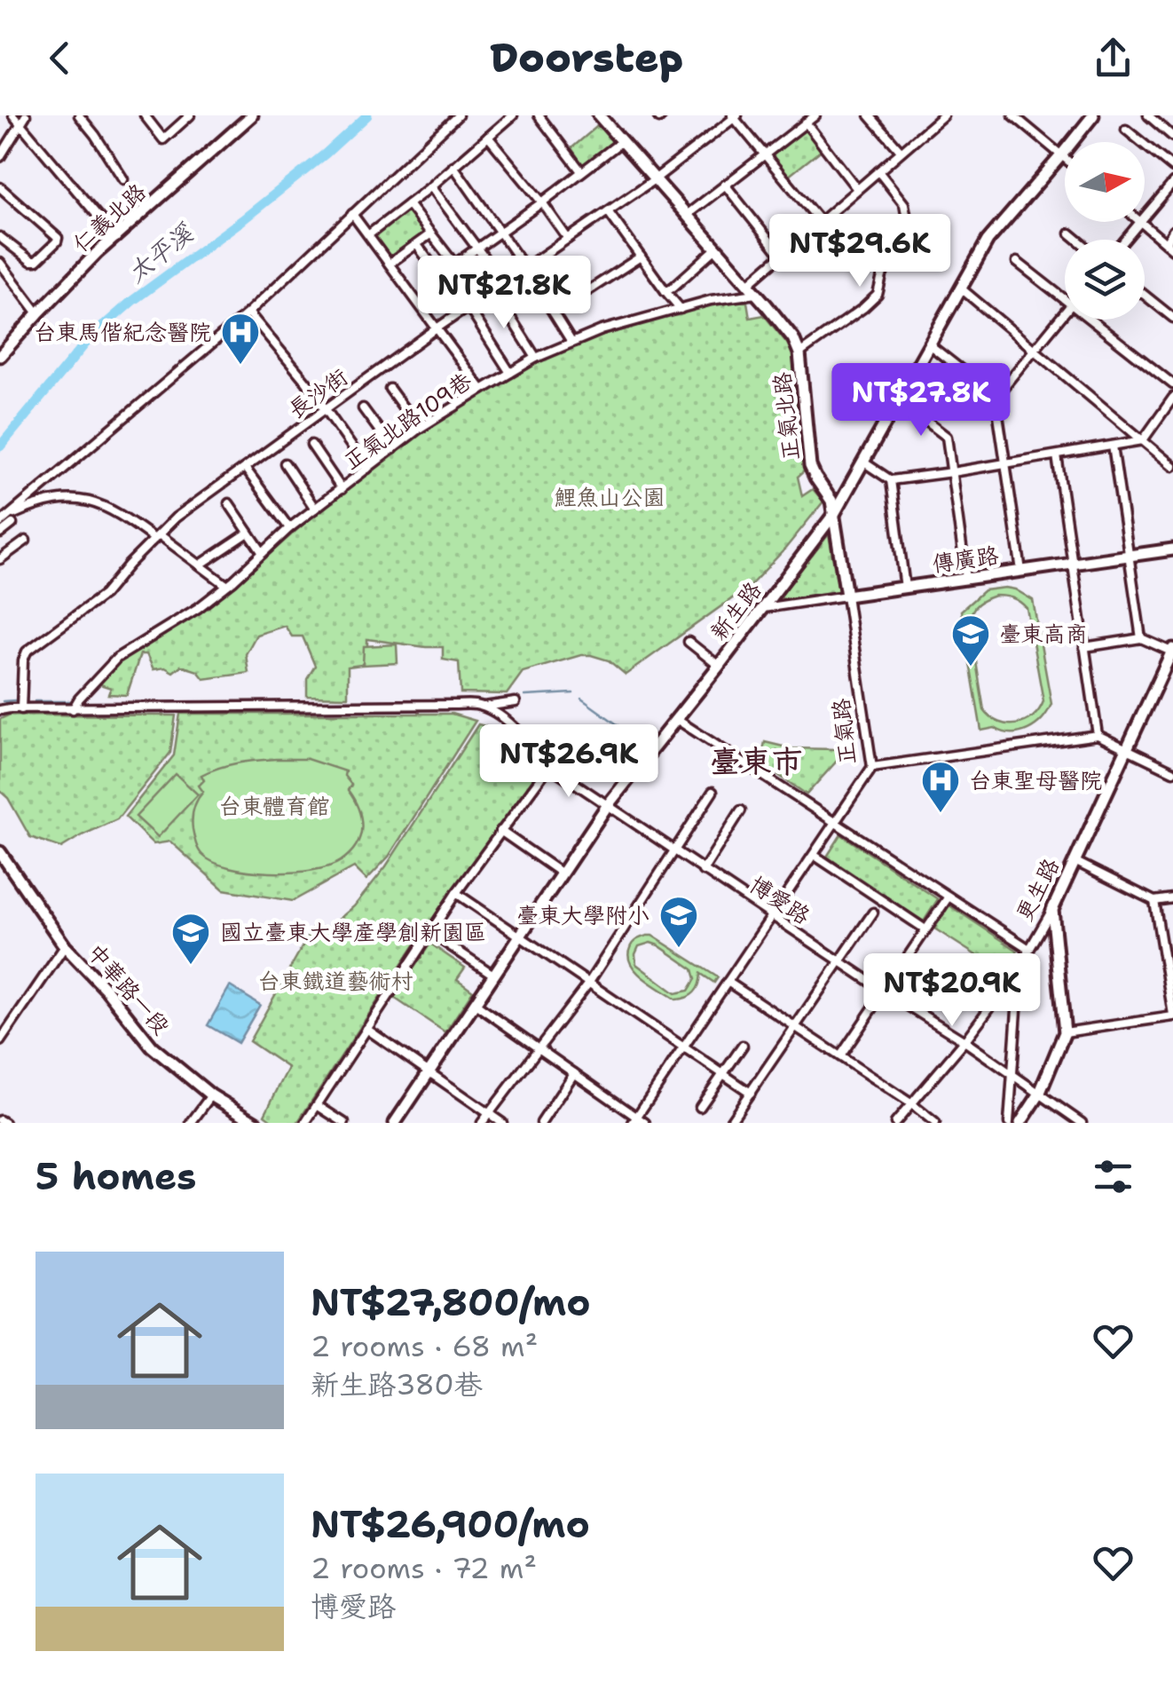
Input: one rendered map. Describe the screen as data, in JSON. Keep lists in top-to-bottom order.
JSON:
{
  "streets": {
    "street": [
      "仁義北路",
      "長沙街",
      "正氣北路",
      "正氣北路109巷",
      "傳廣路",
      "新生路",
      "正氣路",
      "更生路",
      "博愛路",
      "中華路一段"
    ]
  },
  "crossings": [
    ["長沙街", "正氣北路"],
    ["正氣北路", "正氣北路109巷"],
    ["正氣北路", "新生路"],
    ["正氣北路", "正氣路"],
    ["傳廣路", "新生路"],
    ["傳廣路", "正氣路"],
    ["新生路", "正氣路"],
    ["新生路", "博愛路"],
    ["正氣路", "博愛路"],
    ["更生路", "博愛路"]
  ],
  "districts": ["臺東市"],
  "water": ["太平溪"],
  "parks": ["鯉魚山公園", "台東體育館", "台東鐵道藝術村"],
  "places": {
    "hospital": ["台東馬偕紀念醫院", "台東聖母醫院"],
    "school or university": ["臺東高商", "臺東大學附小", "國立臺東大學產學創新園區"]
  },
  "north": "right",
  "page": {
    "header": "Doorstep",
    "price": [
      "NT$29.6K",
      "NT$21.8K",
      "NT$27.8K",
      "NT$26.9K",
      "NT$20.9K"
    ],
    "heading": "5 homes",
    "list": [
      {
        "name": "NT$27,800/mo",
        "note": "2 rooms · 68 m² · 新生路380巷"
      },
      {
        "name": "NT$26,900/mo",
        "note": "2 rooms · 72 m² · 博愛路"
      }
    ]
  }
}
